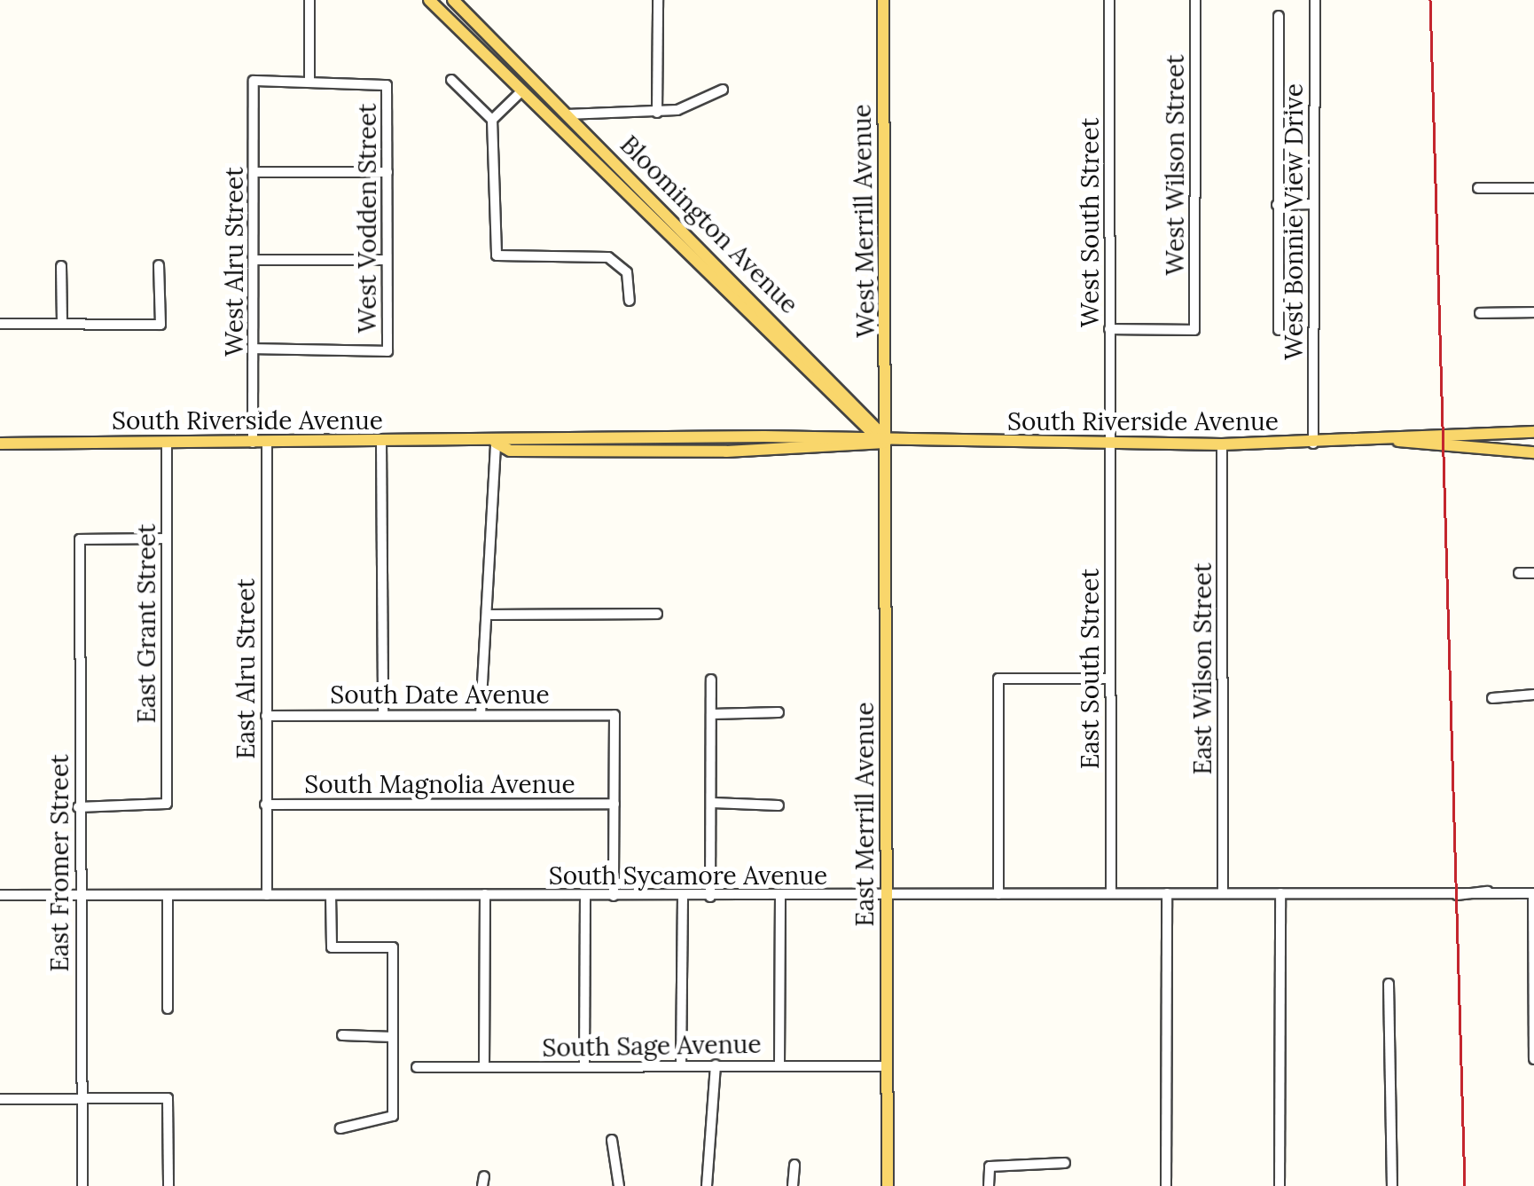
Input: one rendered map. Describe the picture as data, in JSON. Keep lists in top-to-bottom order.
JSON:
{
  "streets": {
    "main road": [
      "West Merrill Avenue",
      "Bloomington Avenue",
      "South Riverside Avenue",
      "East Merrill Avenue"
    ],
    "street": [
      "West Wilson Street",
      "West Vodden Street",
      "West Bonnie View Drive",
      "West South Street",
      "West Alru Street",
      "East Grant Street",
      "East Alru Street",
      "East South Street",
      "East Wilson Street",
      "South Date Avenue",
      "South Magnolia Avenue",
      "East Fromer Street",
      "South Sycamore Avenue",
      "South Sage Avenue"
    ]
  },
  "crossings": [
    ["West Wilson Street", "West South Street"],
    ["West Vodden Street", "West Alru Street"],
    ["West Merrill Avenue", "Bloomington Avenue"],
    ["West Merrill Avenue", "South Riverside Avenue"],
    ["West Merrill Avenue", "East Merrill Avenue"],
    ["West Bonnie View Drive", "South Riverside Avenue"],
    ["West South Street", "South Riverside Avenue"],
    ["West South Street", "East South Street"],
    ["Bloomington Avenue", "South Riverside Avenue"],
    ["Bloomington Avenue", "East Merrill Avenue"],
    ["West Alru Street", "South Riverside Avenue"],
    ["South Riverside Avenue", "East Grant Street"],
    ["South Riverside Avenue", "East Alru Street"],
    ["South Riverside Avenue", "East South Street"],
    ["South Riverside Avenue", "East Wilson Street"],
    ["South Riverside Avenue", "East Merrill Avenue"],
    ["East Grant Street", "East Fromer Street"],
    ["East Alru Street", "South Date Avenue"],
    ["East Alru Street", "South Magnolia Avenue"],
    ["East Alru Street", "South Sycamore Avenue"],
    ["East South Street", "South Sycamore Avenue"],
    ["East Wilson Street", "South Sycamore Avenue"],
    ["South Date Avenue", "South Magnolia Avenue"],
    ["East Merrill Avenue", "South Sycamore Avenue"],
    ["East Merrill Avenue", "South Sage Avenue"],
    ["East Fromer Street", "South Sycamore Avenue"]
  ]
}
